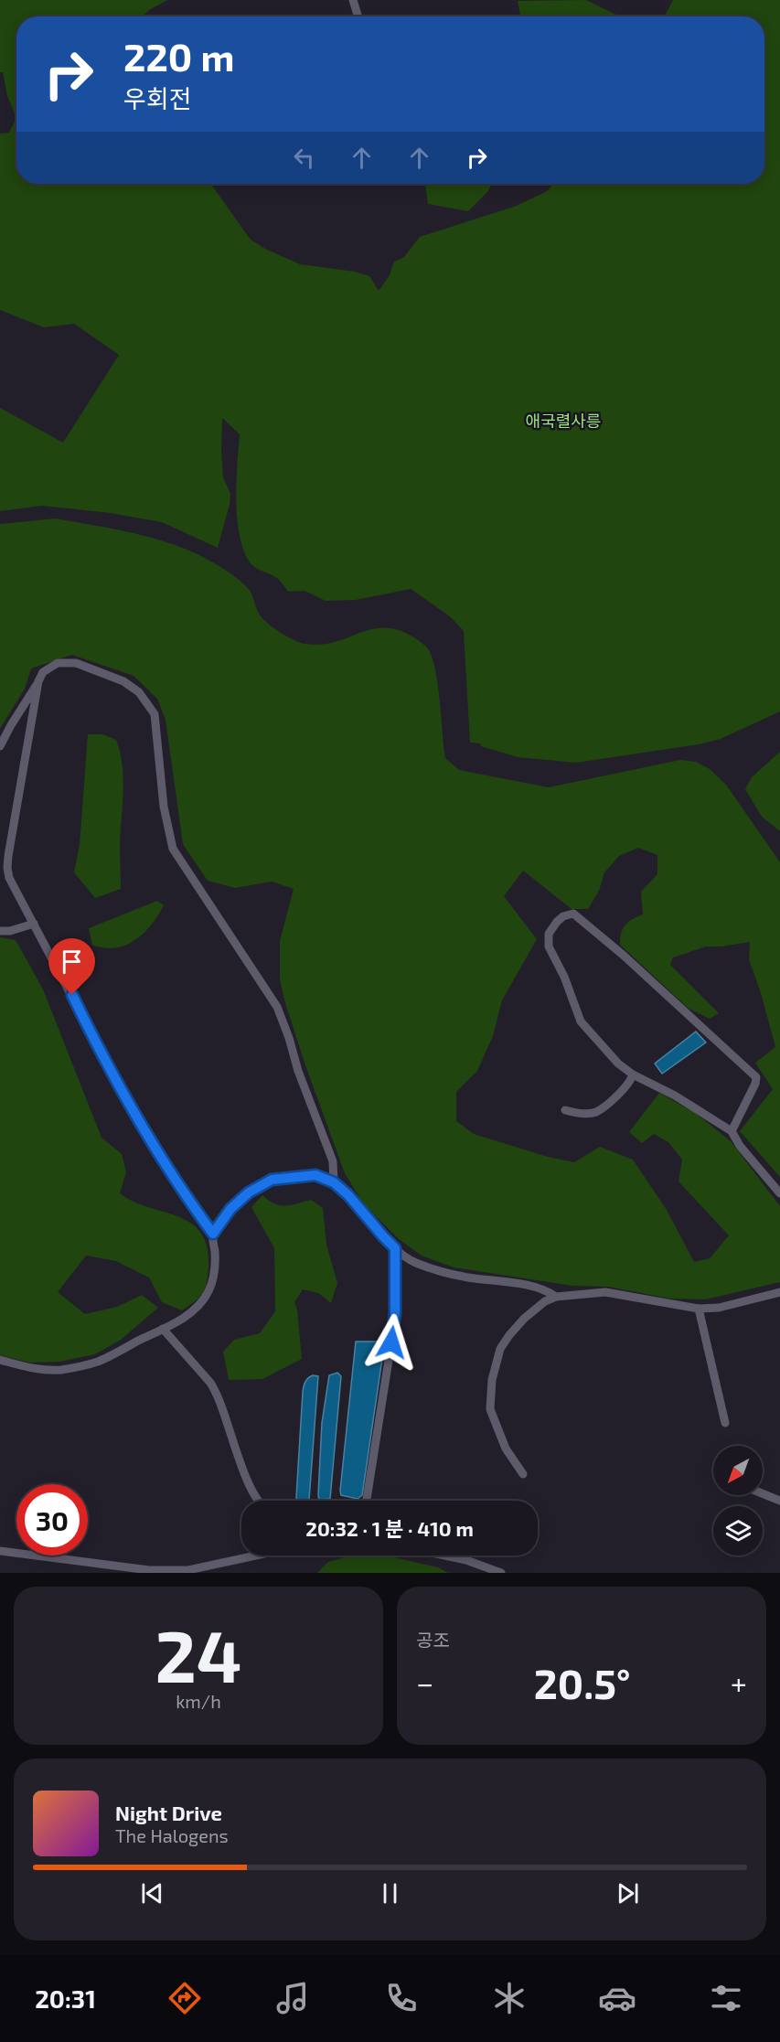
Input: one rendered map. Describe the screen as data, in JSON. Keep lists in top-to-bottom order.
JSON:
{
  "parks": ["애국렬사릉"],
  "north": "bottom left",
  "page": {
    "turn": ["220 m", "우회전"],
    "limit": "30",
    "trip": "20:32 · 1 분 · 410 m",
    "tile": [
      ["24", "km/h"],
      "공조"
    ],
    "heat": ["−", "20.5°", "+"],
    "song": ["Night Drive", "The Halogens"],
    "tabs": "20:31"
  }
}
